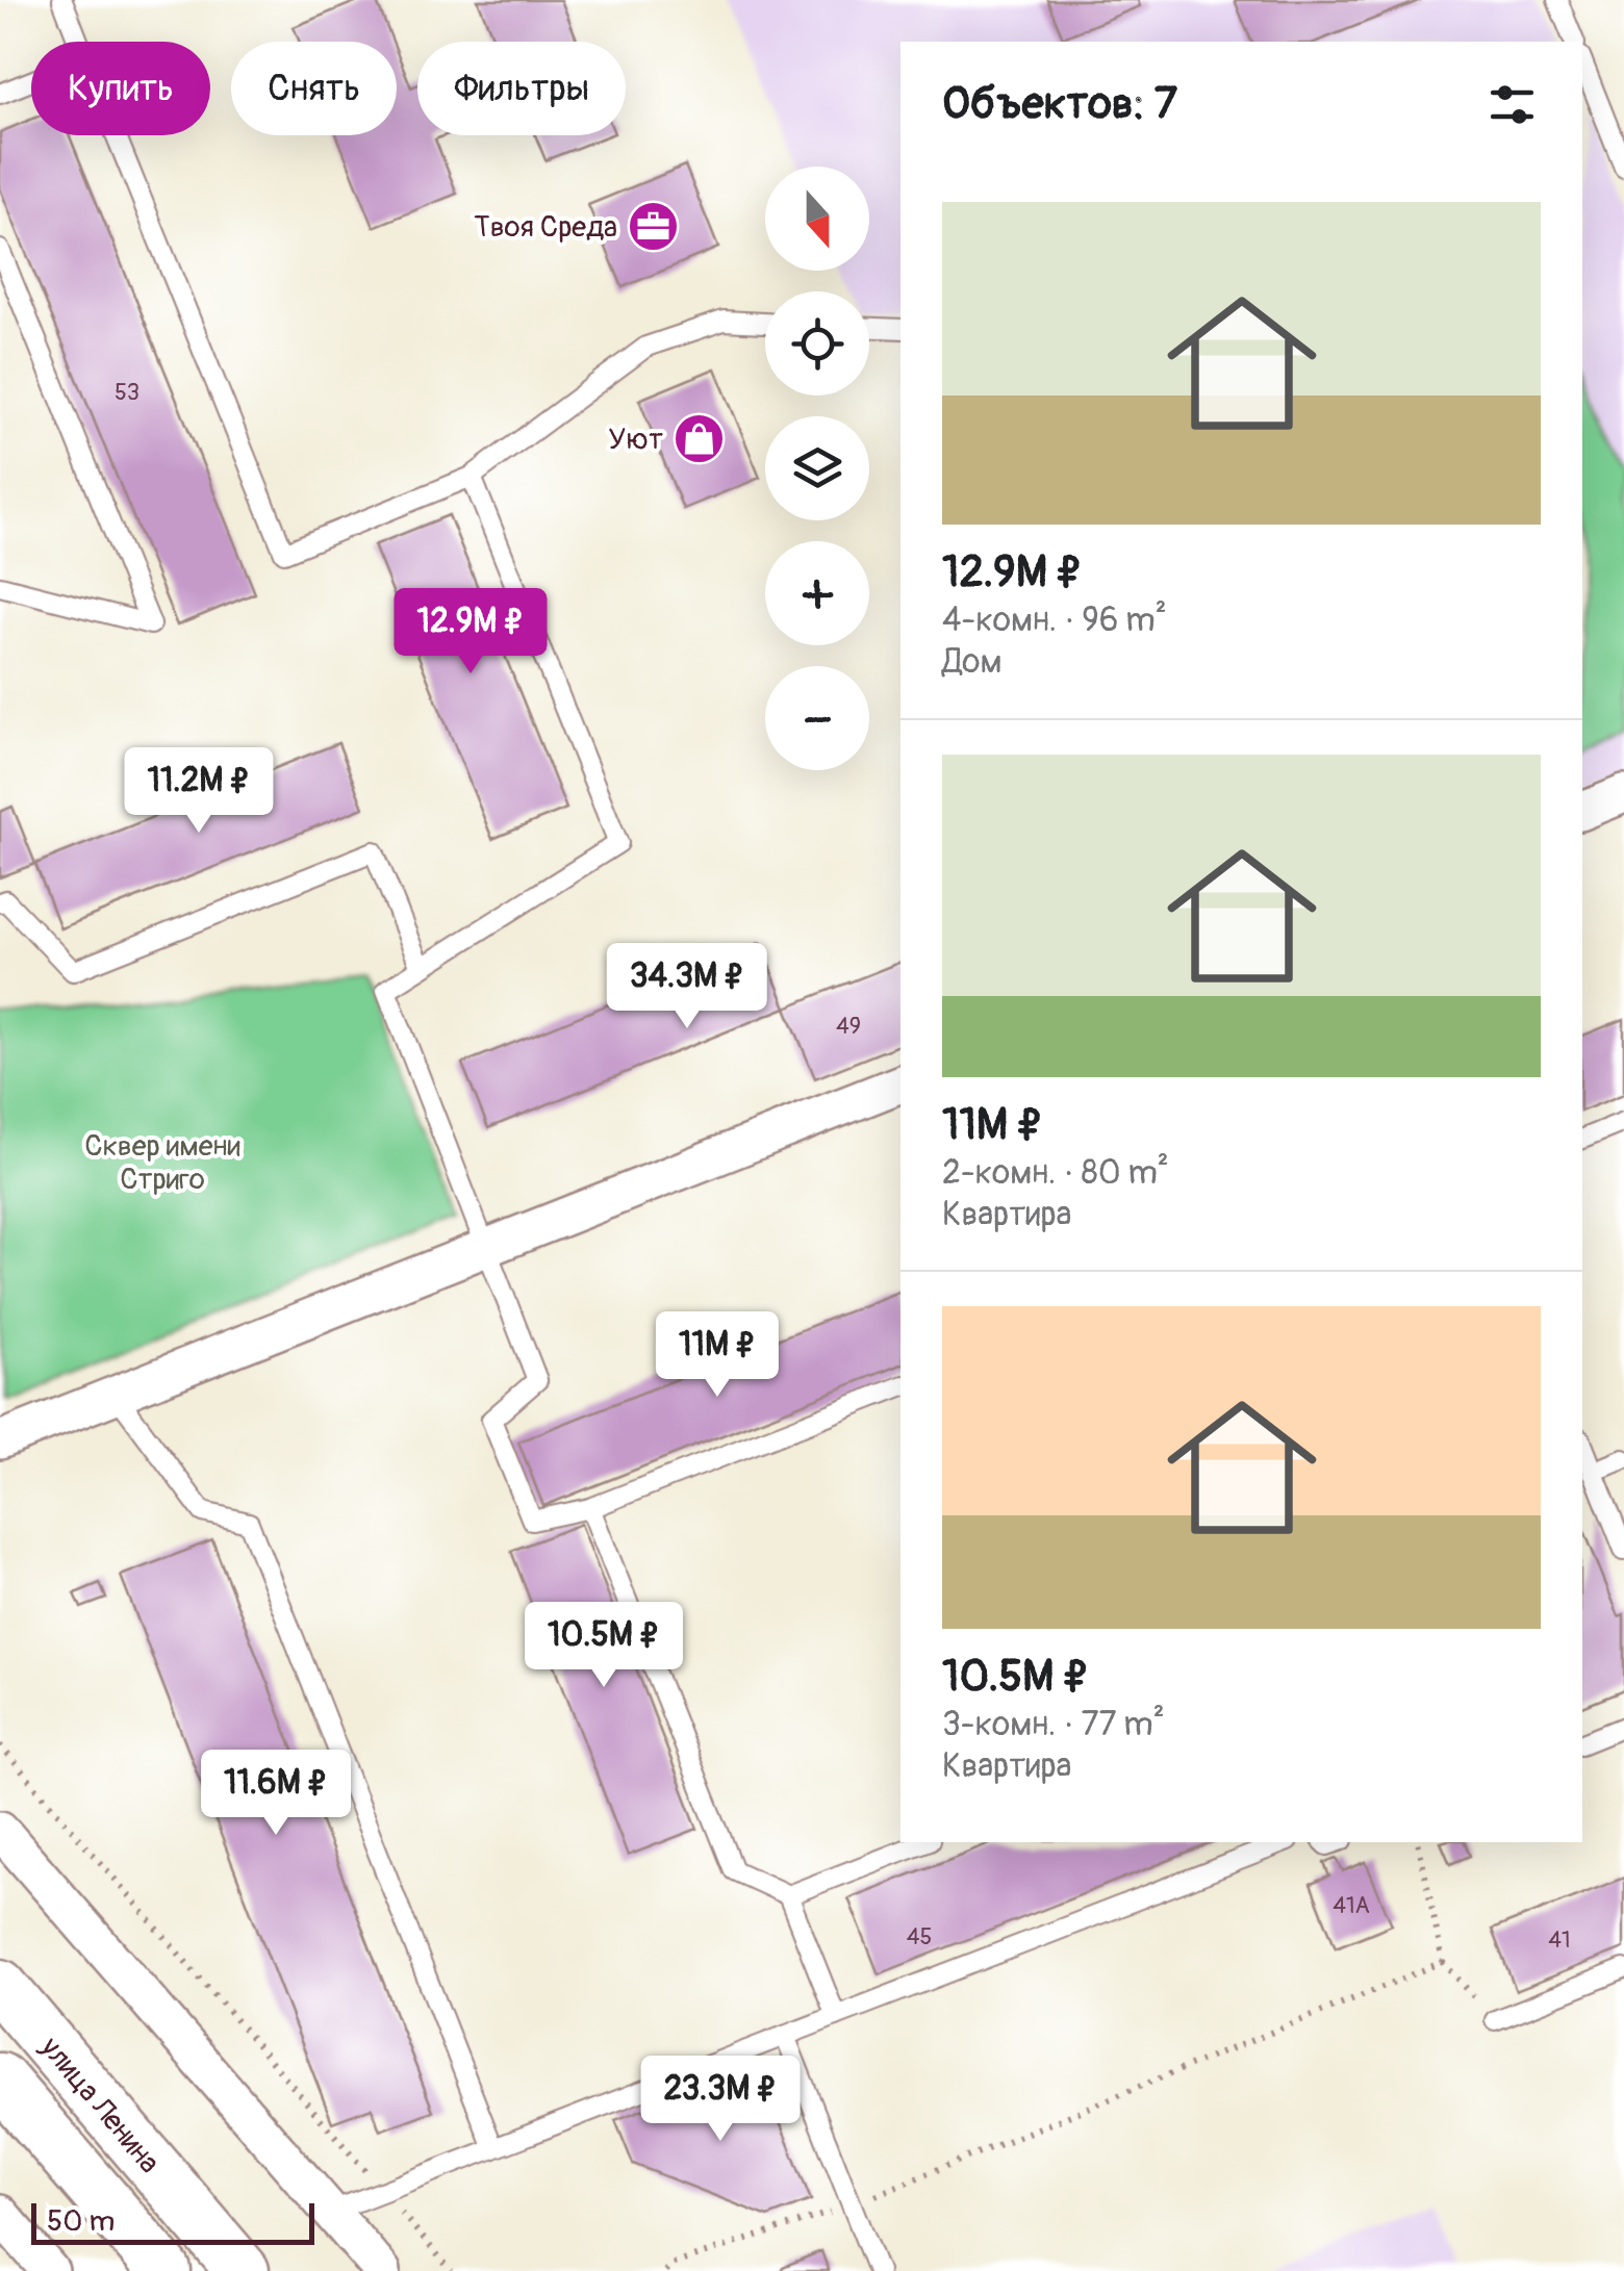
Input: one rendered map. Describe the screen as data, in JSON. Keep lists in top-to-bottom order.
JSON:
{
  "streets": {
    "main road": ["улица Ленина"]
  },
  "parks": ["Сквер имени Стриго"],
  "places": {
    "office": ["Твоя Среда"],
    "shop": ["Уют"]
  },
  "house_numbers": [
    "53",
    "49",
    "41А",
    "45",
    "41"
  ],
  "scale_bar": "50 m",
  "north": "bottom",
  "page": {
    "chip": ["Купить", "Снять", "Фильтры"],
    "heading": "Объектов: 7",
    "map_buttons": ["+", "−"],
    "list": [
      {
        "name": "12.9M ₽",
        "note": "4-комн. · 96 m² · Дом"
      },
      {
        "name": "11M ₽",
        "note": "2-комн. · 80 m² · Квартира"
      },
      {
        "name": "10.5M ₽",
        "note": "3-комн. · 77 m² · Квартира"
      }
    ],
    "price": [
      "12.9M ₽",
      "11.2M ₽",
      "34.3M ₽",
      "11M ₽",
      "10.5M ₽",
      "11.6M ₽",
      "23.3M ₽"
    ],
    "scale": "50 m"
  }
}
